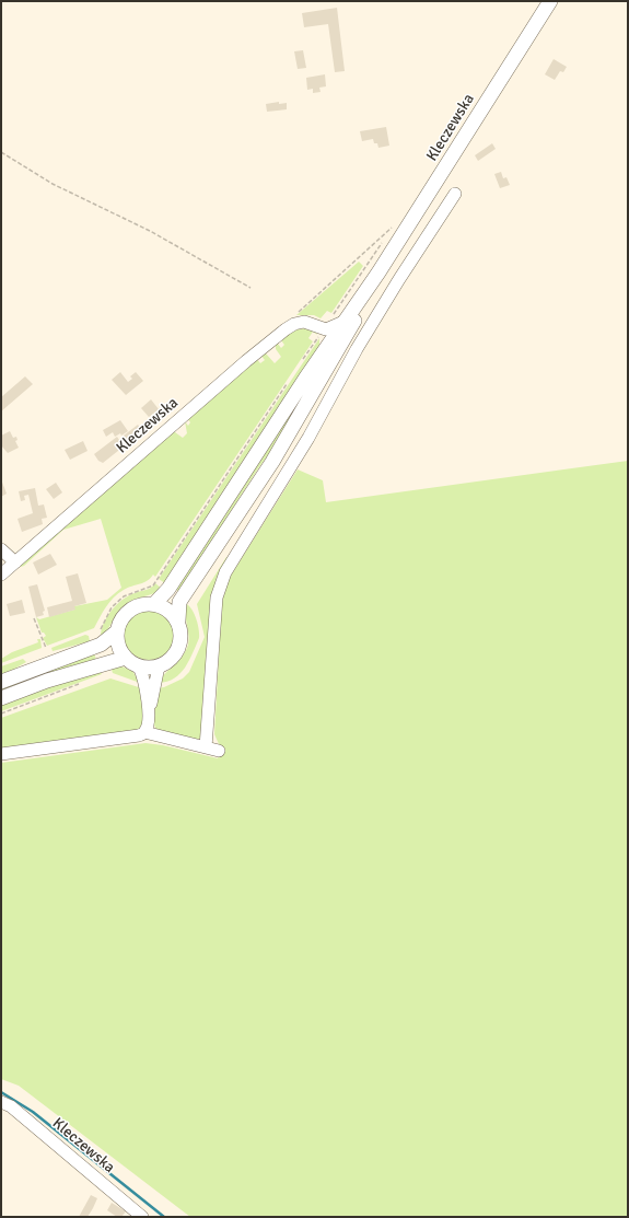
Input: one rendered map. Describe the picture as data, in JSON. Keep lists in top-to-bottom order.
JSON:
{
  "streets": {
    "main road": ["Kleczewska"]
  }
}
